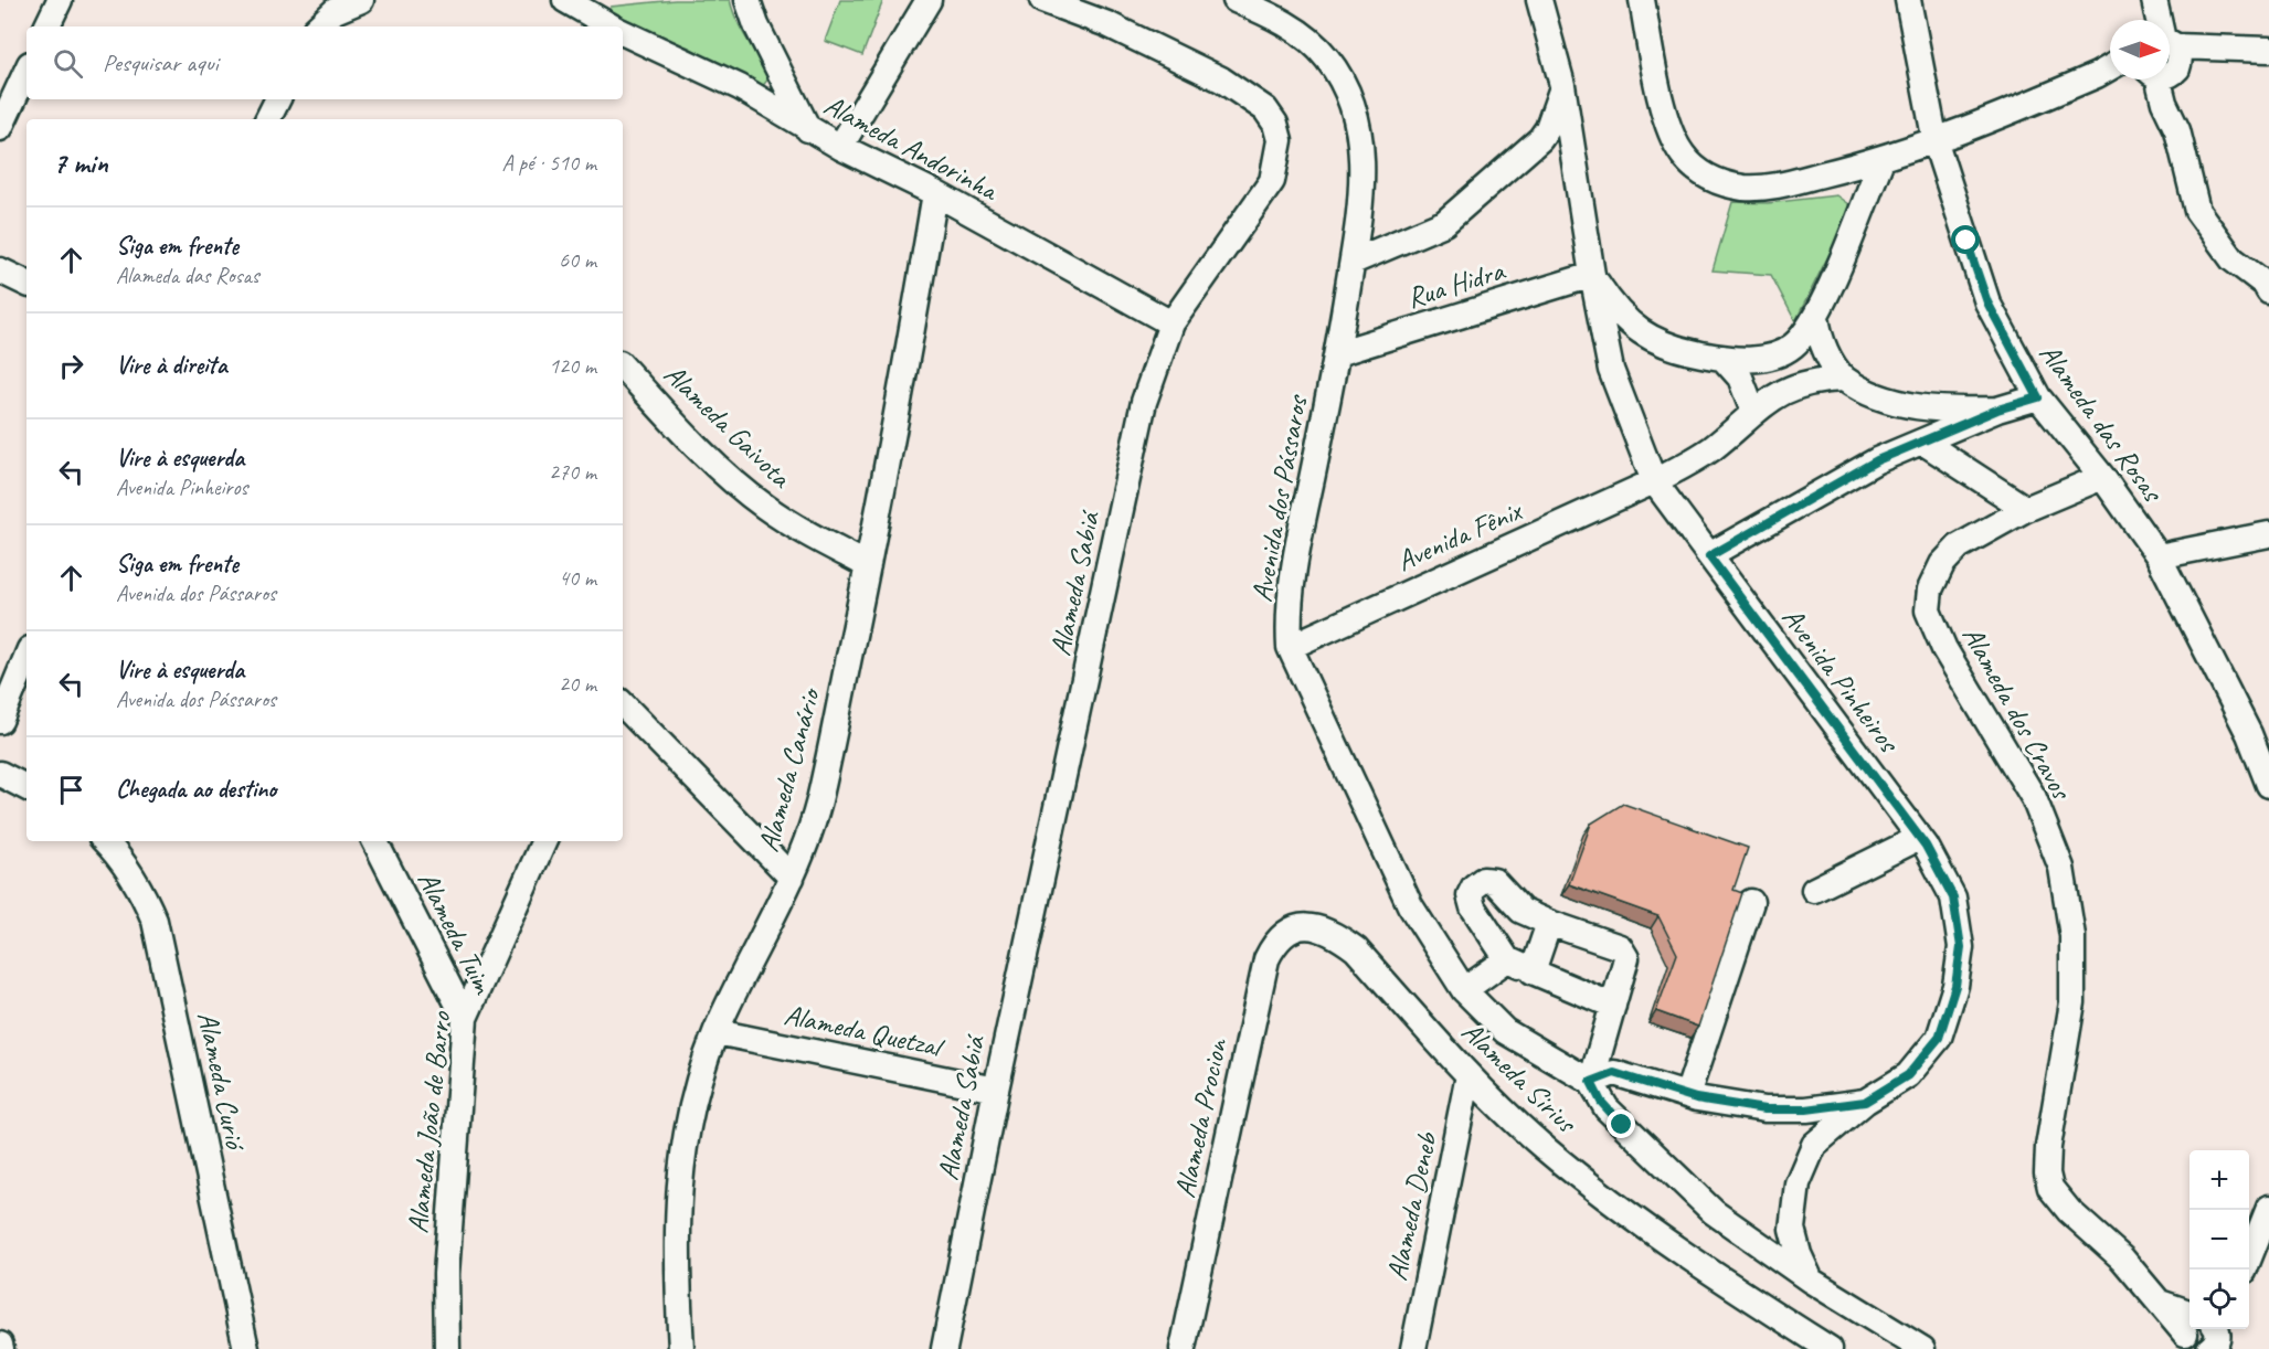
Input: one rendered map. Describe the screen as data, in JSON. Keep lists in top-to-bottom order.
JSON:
{
  "streets": {
    "street": [
      "Alameda Andorinha",
      "Rua Hidra",
      "Alameda das Rosas",
      "Alameda Gaivota",
      "Avenida dos Pássaros",
      "Avenida Fênix",
      "Alameda Sabiá",
      "Avenida Pinheiros",
      "Alameda dos Cravos",
      "Alameda Canário",
      "Alameda Tuim",
      "Alameda Quetzal",
      "Alameda Sirius",
      "Alameda Curió",
      "Alameda Procion",
      "Alameda João de Barro",
      "Alameda Deneb"
    ]
  },
  "crossings": [
    ["Alameda Andorinha", "Alameda Sabiá"],
    ["Alameda Andorinha", "Alameda Canário"],
    ["Rua Hidra", "Avenida dos Pássaros"],
    ["Rua Hidra", "Avenida Pinheiros"],
    ["Alameda das Rosas", "Alameda dos Cravos"],
    ["Alameda Gaivota", "Alameda Canário"],
    ["Avenida dos Pássaros", "Avenida Fênix"],
    ["Avenida dos Pássaros", "Avenida Pinheiros"],
    ["Avenida Fênix", "Avenida Pinheiros"],
    ["Alameda Sabiá", "Alameda Quetzal"],
    ["Alameda Canário", "Alameda Quetzal"],
    ["Alameda Tuim", "Alameda João de Barro"],
    ["Alameda Sirius", "Alameda Procion"],
    ["Alameda Sirius", "Alameda Deneb"]
  ],
  "north": "right",
  "page": {
    "search": "Pesquisar aqui",
    "heading": ["7 min", "A pé · 510 m"],
    "list": [
      ["Siga em frente", "Alameda das Rosas", "60 m"],
      ["Vire à direita", "120 m"],
      ["Vire à esquerda", "Avenida Pinheiros", "270 m"],
      ["Siga em frente", "Avenida dos Pássaros", "40 m"],
      ["Vire à esquerda", "Avenida dos Pássaros", "20 m"],
      "Chegada ao destino"
    ],
    "map_buttons": ["+", "−"]
  }
}
